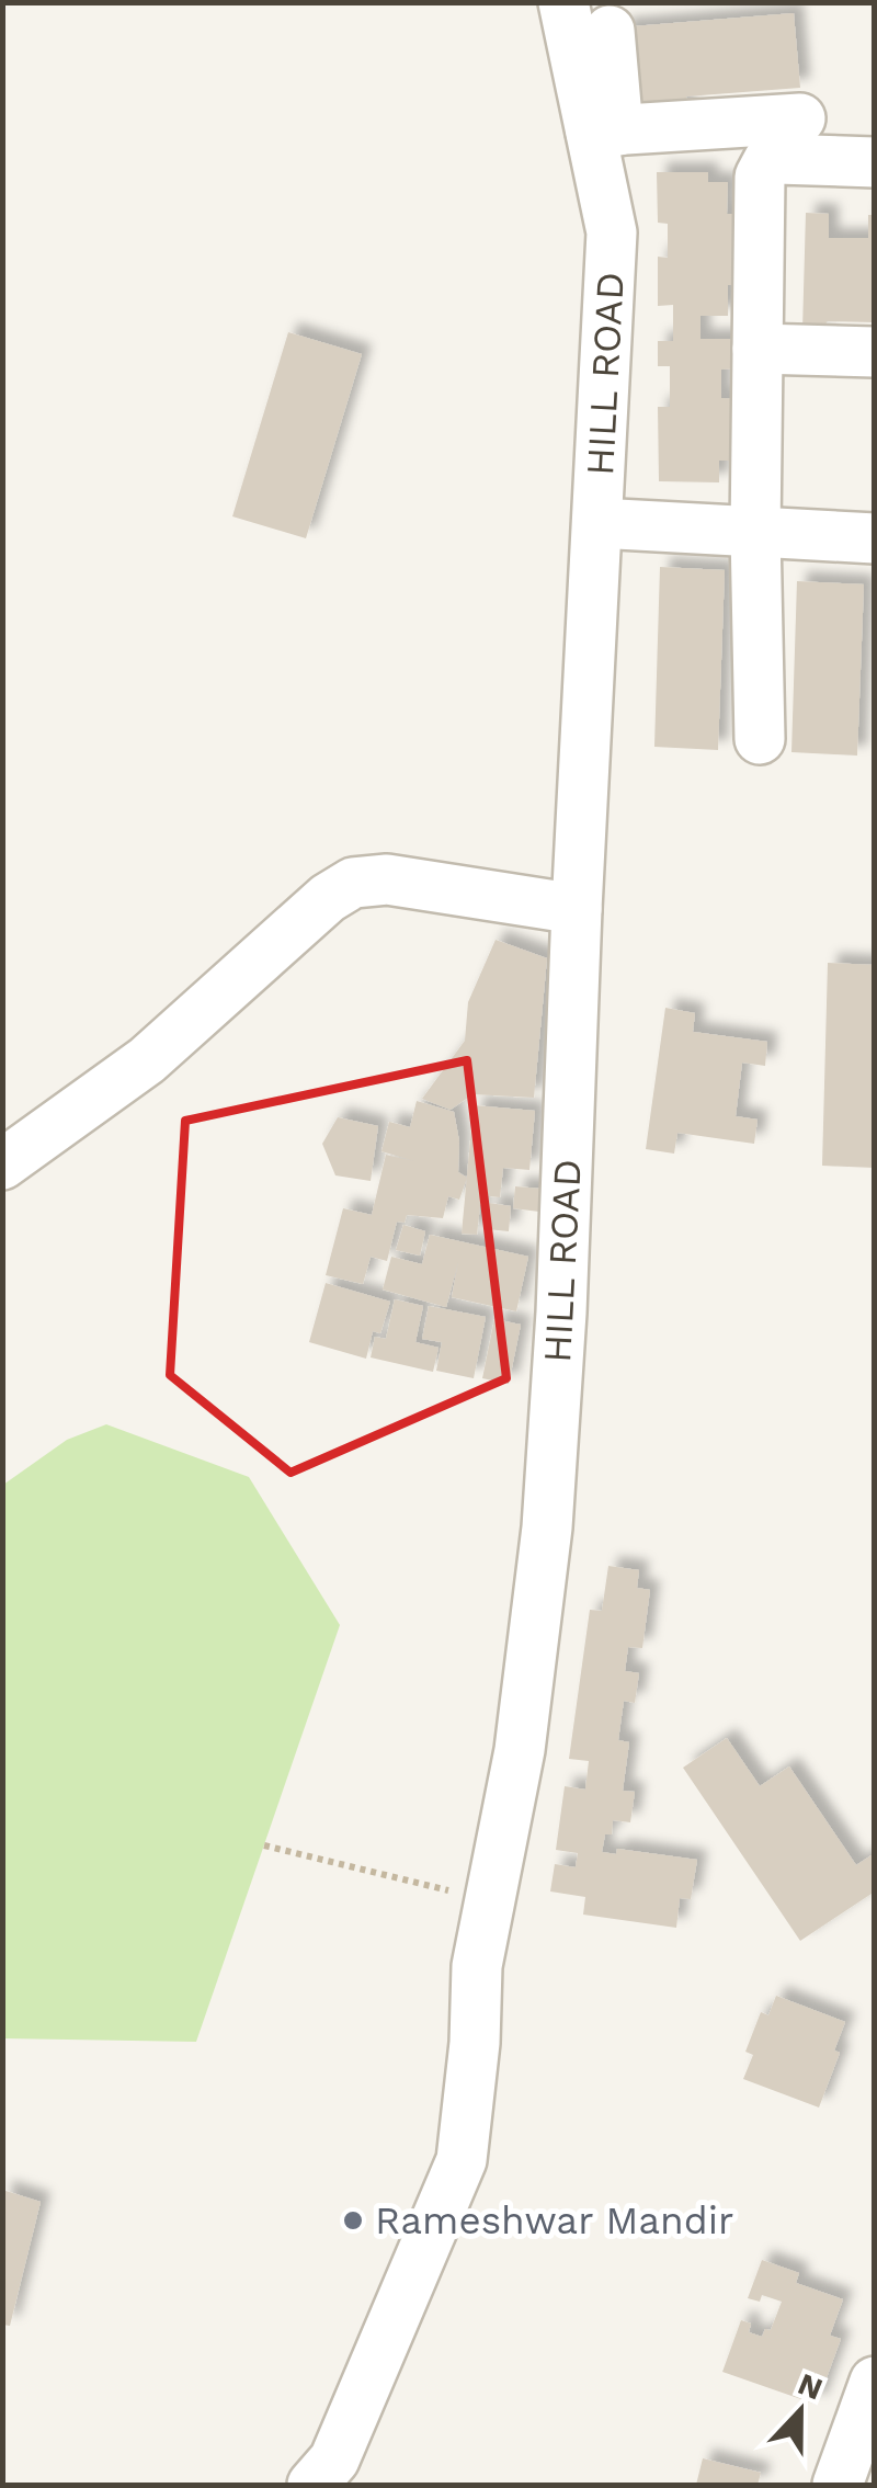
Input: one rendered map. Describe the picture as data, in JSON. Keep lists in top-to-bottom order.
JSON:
{
  "streets": {
    "street": ["HILL ROAD"]
  },
  "places": ["Rameshwar Mandir"],
  "north": "top"
}
